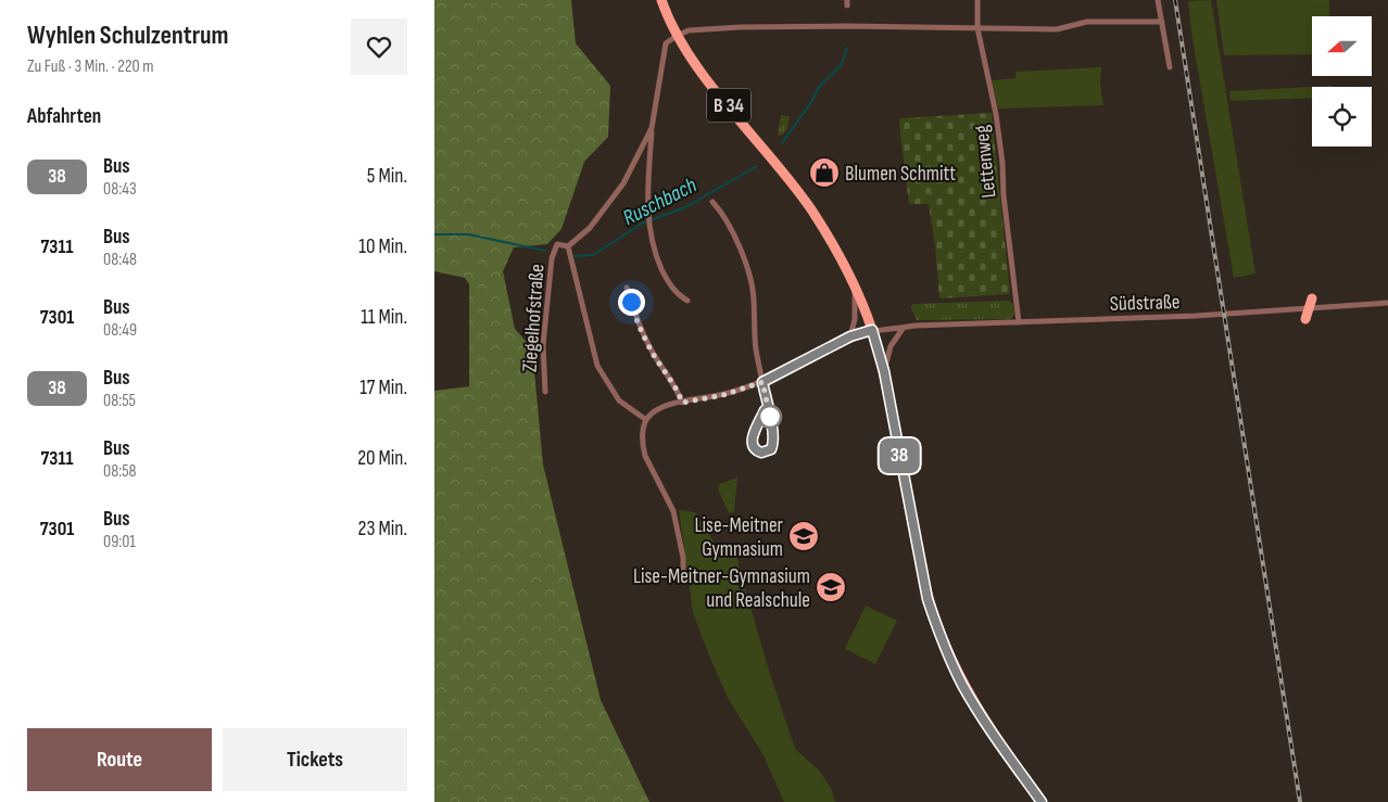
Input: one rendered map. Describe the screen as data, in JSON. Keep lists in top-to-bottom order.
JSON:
{
  "streets": {
    "main road": ["B 34"],
    "street": ["Lettenweg", "Südstraße", "Ziegelhofstraße"]
  },
  "crossings": [
    ["B 34", "Südstraße"],
    ["B 34", "Ziegelhofstraße"],
    ["Lettenweg", "Südstraße"]
  ],
  "water": ["Ruschbach"],
  "places": {
    "shop": ["Blumen Schmitt"],
    "school or university": ["Lise-Meitner Gymnasium", "Lise-Meitner-Gymnasium und Realschule"]
  },
  "lines": ["bus line 38"],
  "north": "left",
  "page": {
    "heading": [
      ["Wyhlen Schulzentrum", "Zu Fuß · 3 Min. · 220 m"],
      "Abfahrten"
    ],
    "on_map": "38",
    "list": [
      {
        "mark": "38",
        "name": "Bus",
        "note": "08:43",
        "value": "5 Min."
      },
      {
        "mark": "7311",
        "name": "Bus",
        "note": "08:48",
        "value": "10 Min."
      },
      {
        "mark": "7301",
        "name": "Bus",
        "note": "08:49",
        "value": "11 Min."
      },
      {
        "mark": "38",
        "name": "Bus",
        "note": "08:55",
        "value": "17 Min."
      },
      {
        "mark": "7311",
        "name": "Bus",
        "note": "08:58",
        "value": "20 Min."
      },
      {
        "mark": "7301",
        "name": "Bus",
        "note": "09:01",
        "value": "23 Min."
      }
    ],
    "buttons": ["Route", "Tickets"]
  }
}
